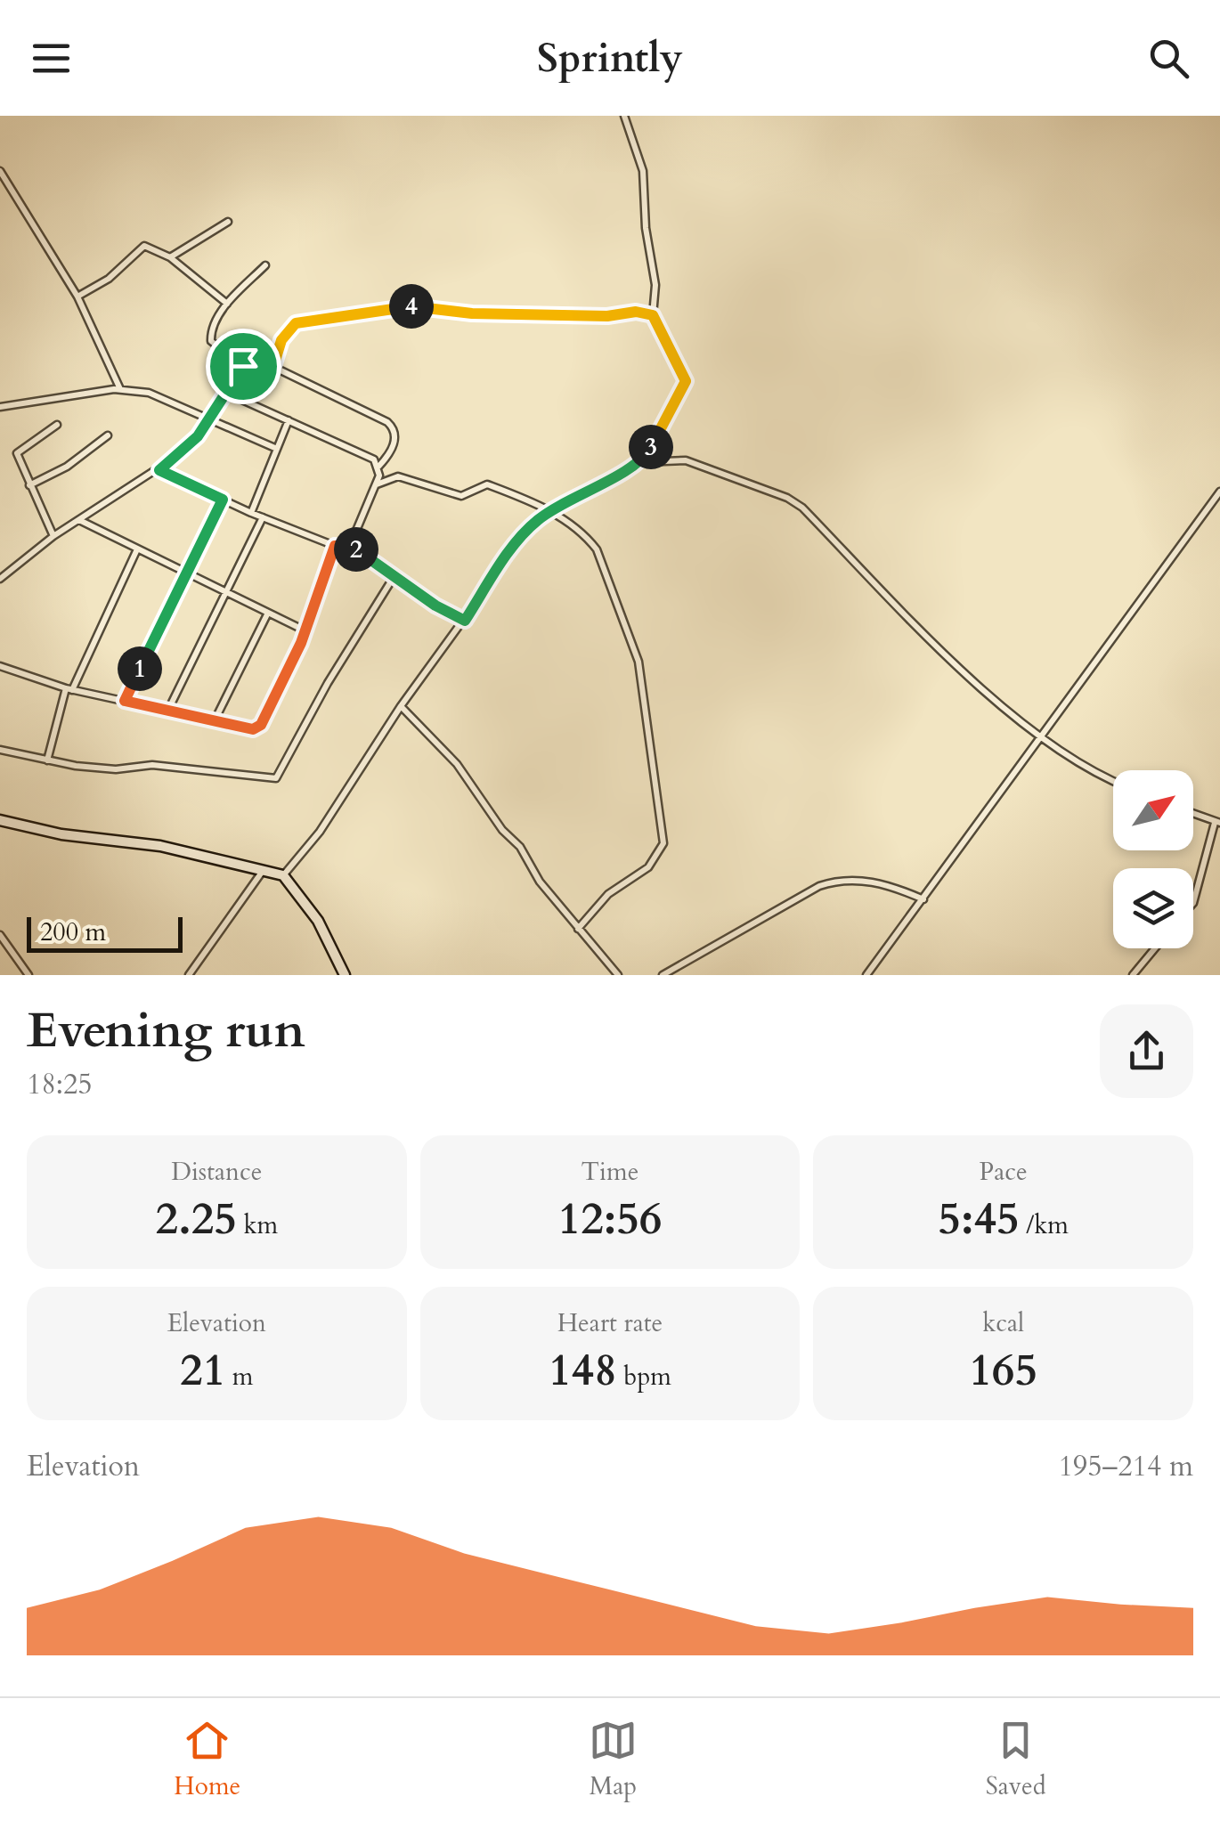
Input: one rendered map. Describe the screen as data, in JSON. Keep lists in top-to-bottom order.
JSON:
{
  "scale_bar": "200 m",
  "north": "top right",
  "page": {
    "header": "Sprintly",
    "pins": [
      "4",
      "3",
      "2",
      "1"
    ],
    "scale": "200 m",
    "heading": ["Evening run", "18:25"],
    "stats": [
      ["Distance", "2.25 km"],
      ["Time", "12:56"],
      ["Pace", "5:45 /km"],
      ["Elevation", "21 m"],
      ["Heart rate", "148 bpm"],
      ["kcal", "165"]
    ],
    "chart": ["Elevation", "195–214 m"],
    "tabs": ["Home", "Map", "Saved"]
  }
}
